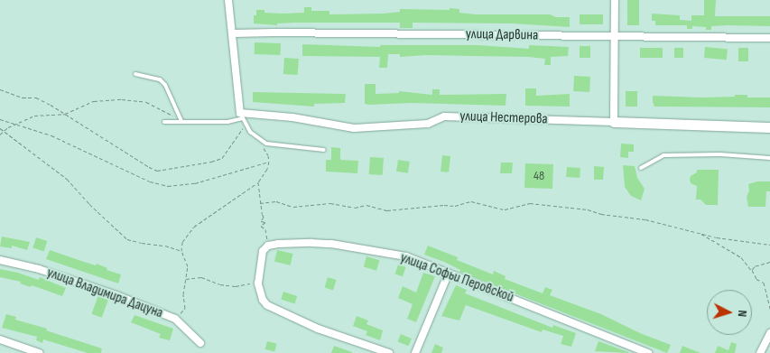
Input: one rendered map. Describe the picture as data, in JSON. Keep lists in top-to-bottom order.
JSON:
{
  "streets": {
    "street": [
      "улица Дарвина",
      "улица Нестерова",
      "улица Софьи Перовской",
      "улица Владимира Дацуна"
    ]
  },
  "house_numbers": ["48"],
  "north": "right"
}
